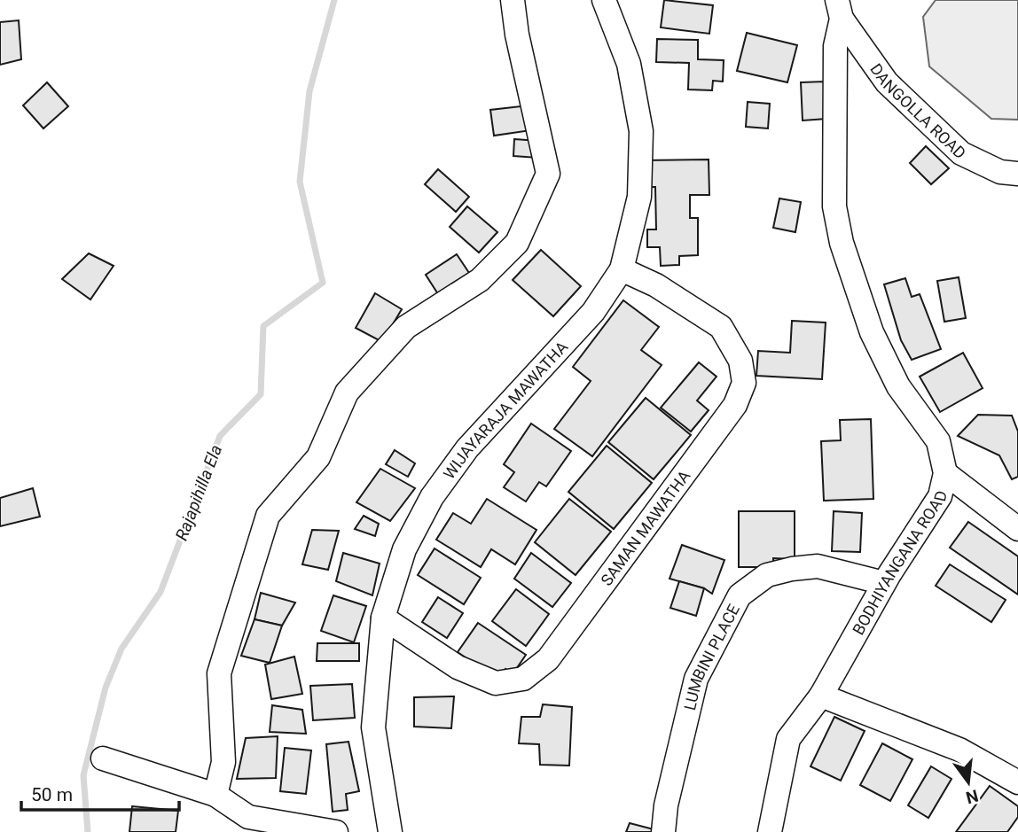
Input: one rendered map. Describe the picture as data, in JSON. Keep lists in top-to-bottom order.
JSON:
{
  "streets": {
    "street": [
      "DANGOLLA ROAD",
      "WIJAYARAJA MAWATHA",
      "SAMAN MAWATHA",
      "BODHIYANGANA ROAD",
      "LUMBINI PLACE"
    ]
  },
  "crossings": [
    ["DANGOLLA ROAD", "BODHIYANGANA ROAD"],
    ["WIJAYARAJA MAWATHA", "SAMAN MAWATHA"],
    ["BODHIYANGANA ROAD", "LUMBINI PLACE"]
  ],
  "water": ["Rajapihilla Ela"],
  "scale_bar": "50 m",
  "north": "bottom"
}
